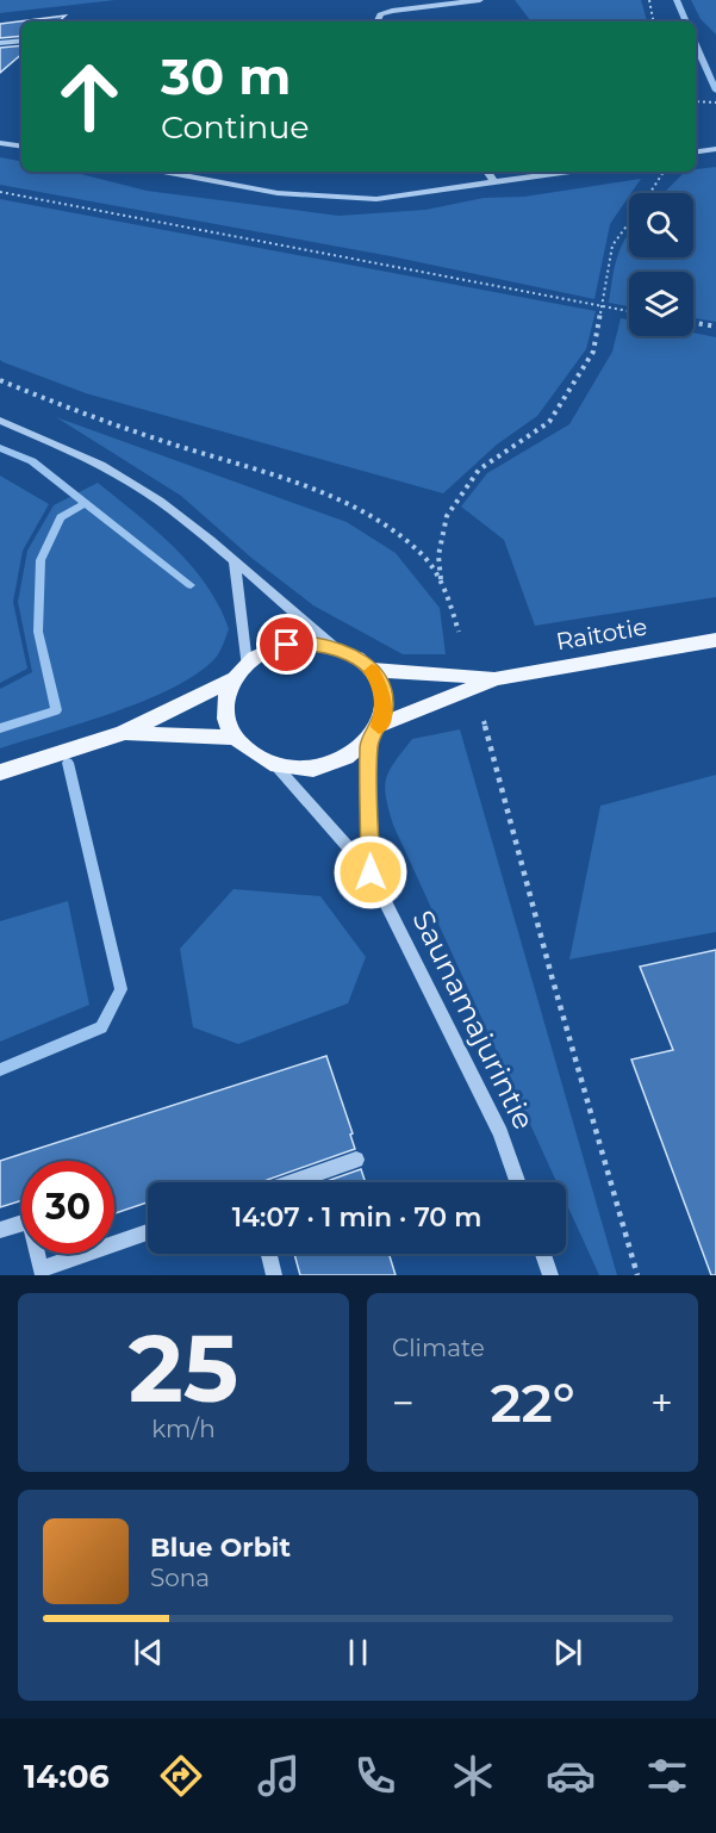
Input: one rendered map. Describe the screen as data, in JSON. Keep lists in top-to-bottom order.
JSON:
{
  "streets": {
    "main road": ["Raitotie"],
    "street": ["Saunamajurintie"]
  },
  "crossings": [
    ["Raitotie", "Saunamajurintie"]
  ],
  "page": {
    "turn": ["30 m", "Continue"],
    "limit": "30",
    "trip": "14:07 · 1 min · 70 m",
    "tile": [
      ["25", "km/h"],
      "Climate"
    ],
    "heat": ["−", "22°", "+"],
    "song": ["Blue Orbit", "Sona"],
    "tabs": "14:06"
  }
}
